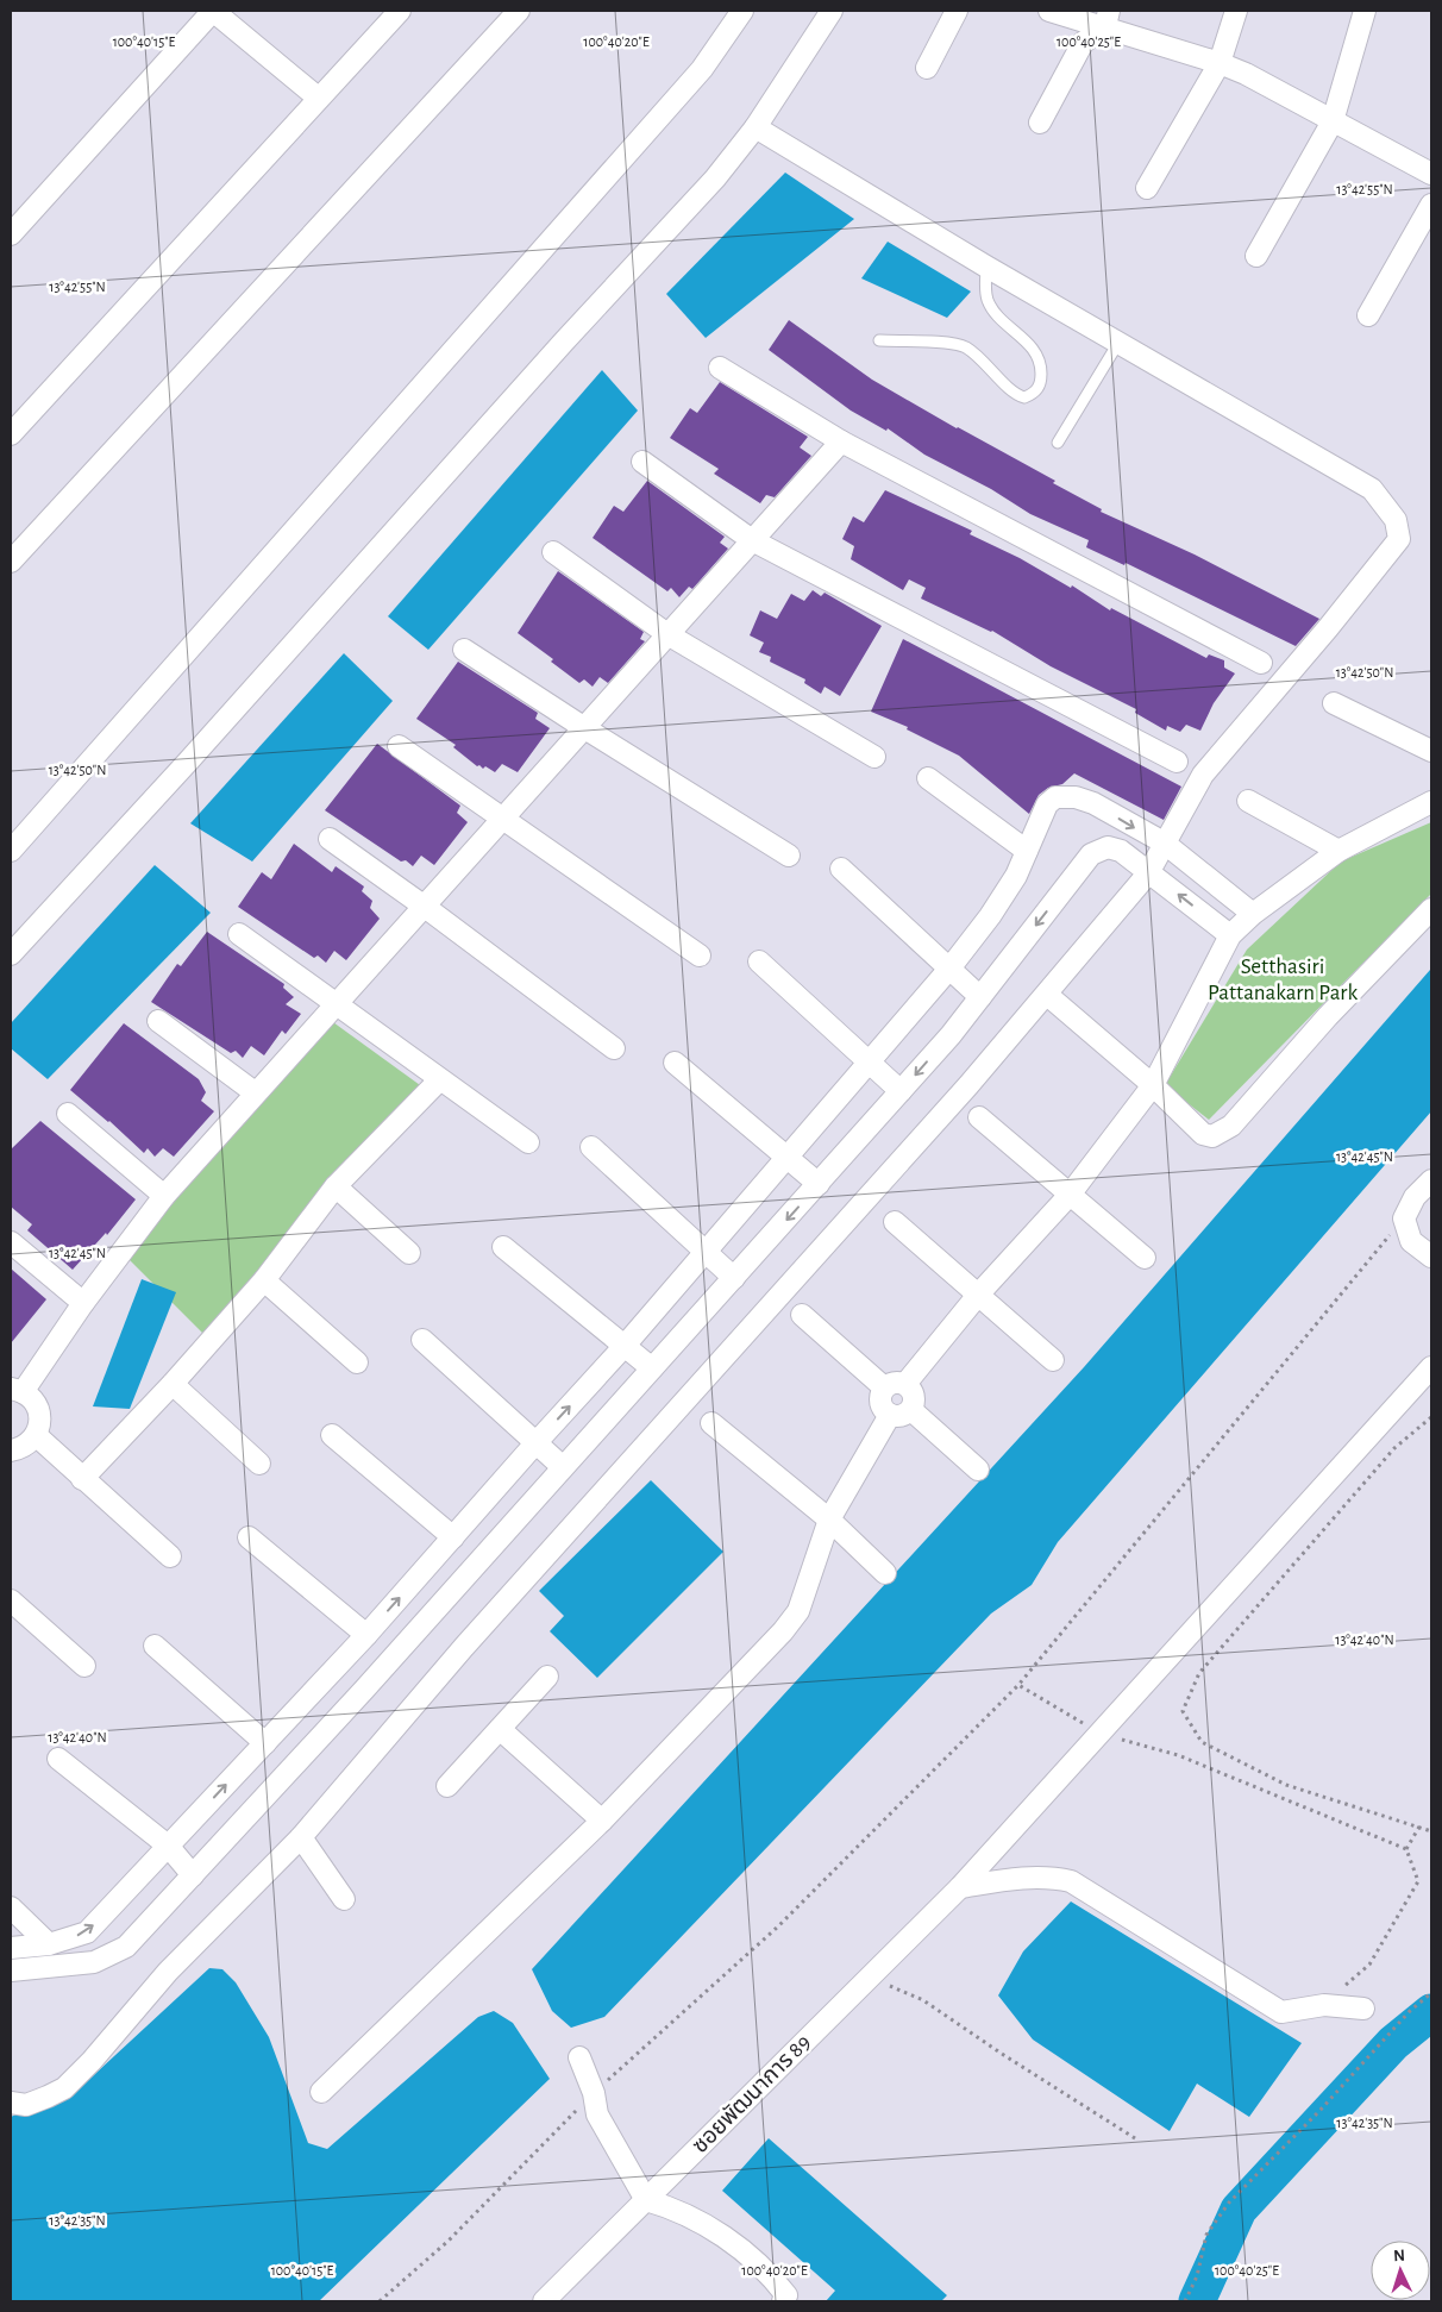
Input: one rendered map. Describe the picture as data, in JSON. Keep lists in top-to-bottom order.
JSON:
{
  "streets": {
    "street": ["ซอยพัฒนาการ 89"]
  },
  "parks": ["Setthasiri Pattanakarn Park"],
  "north": "top",
  "coordinates": [
    "100°40'15\"E",
    "100°40'20\"E",
    "100°40'25\"E",
    "13°42'55\"N",
    "13°42'50\"N",
    "13°42'45\"N",
    "13°42'40\"N",
    "13°42'35\"N"
  ]
}
